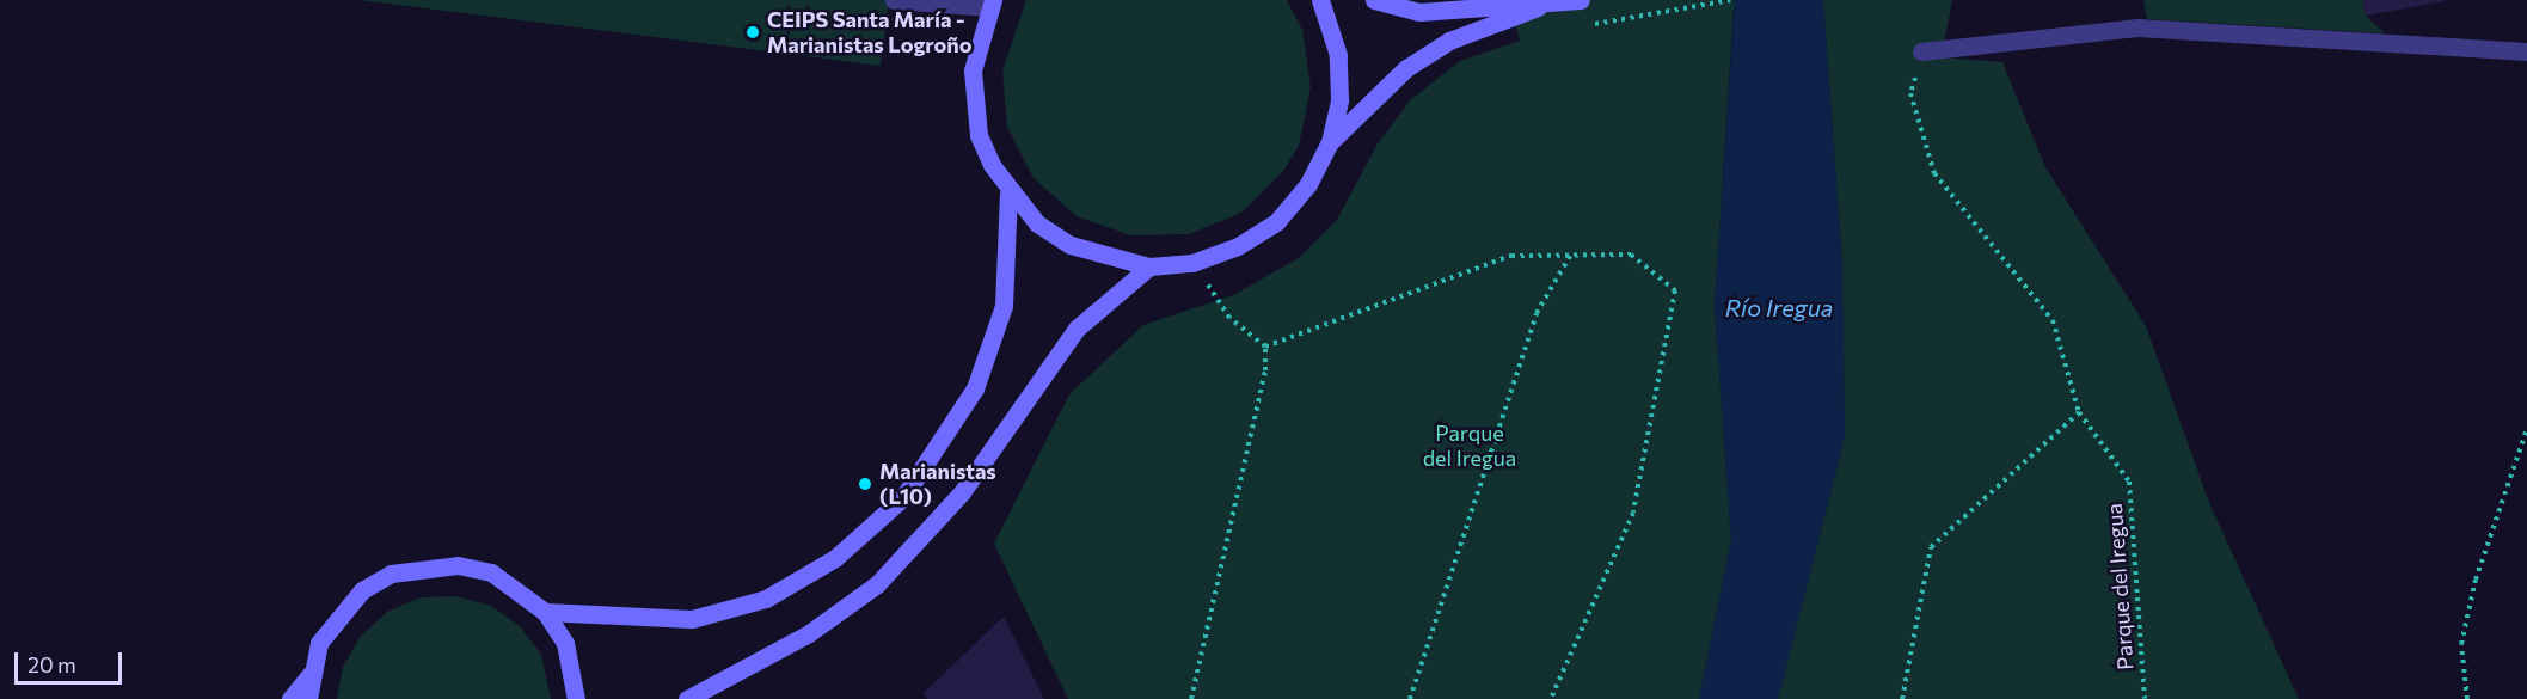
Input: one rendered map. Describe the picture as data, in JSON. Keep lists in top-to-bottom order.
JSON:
{
  "streets": {
    "path": ["Parque del Iregua"]
  },
  "water": ["Río Iregua"],
  "parks": ["Parque del Iregua"],
  "places": ["CEIPS Santa María - Marianistas Logroño", "Marianistas (L10)"],
  "scale_bar": "20 m"
}
